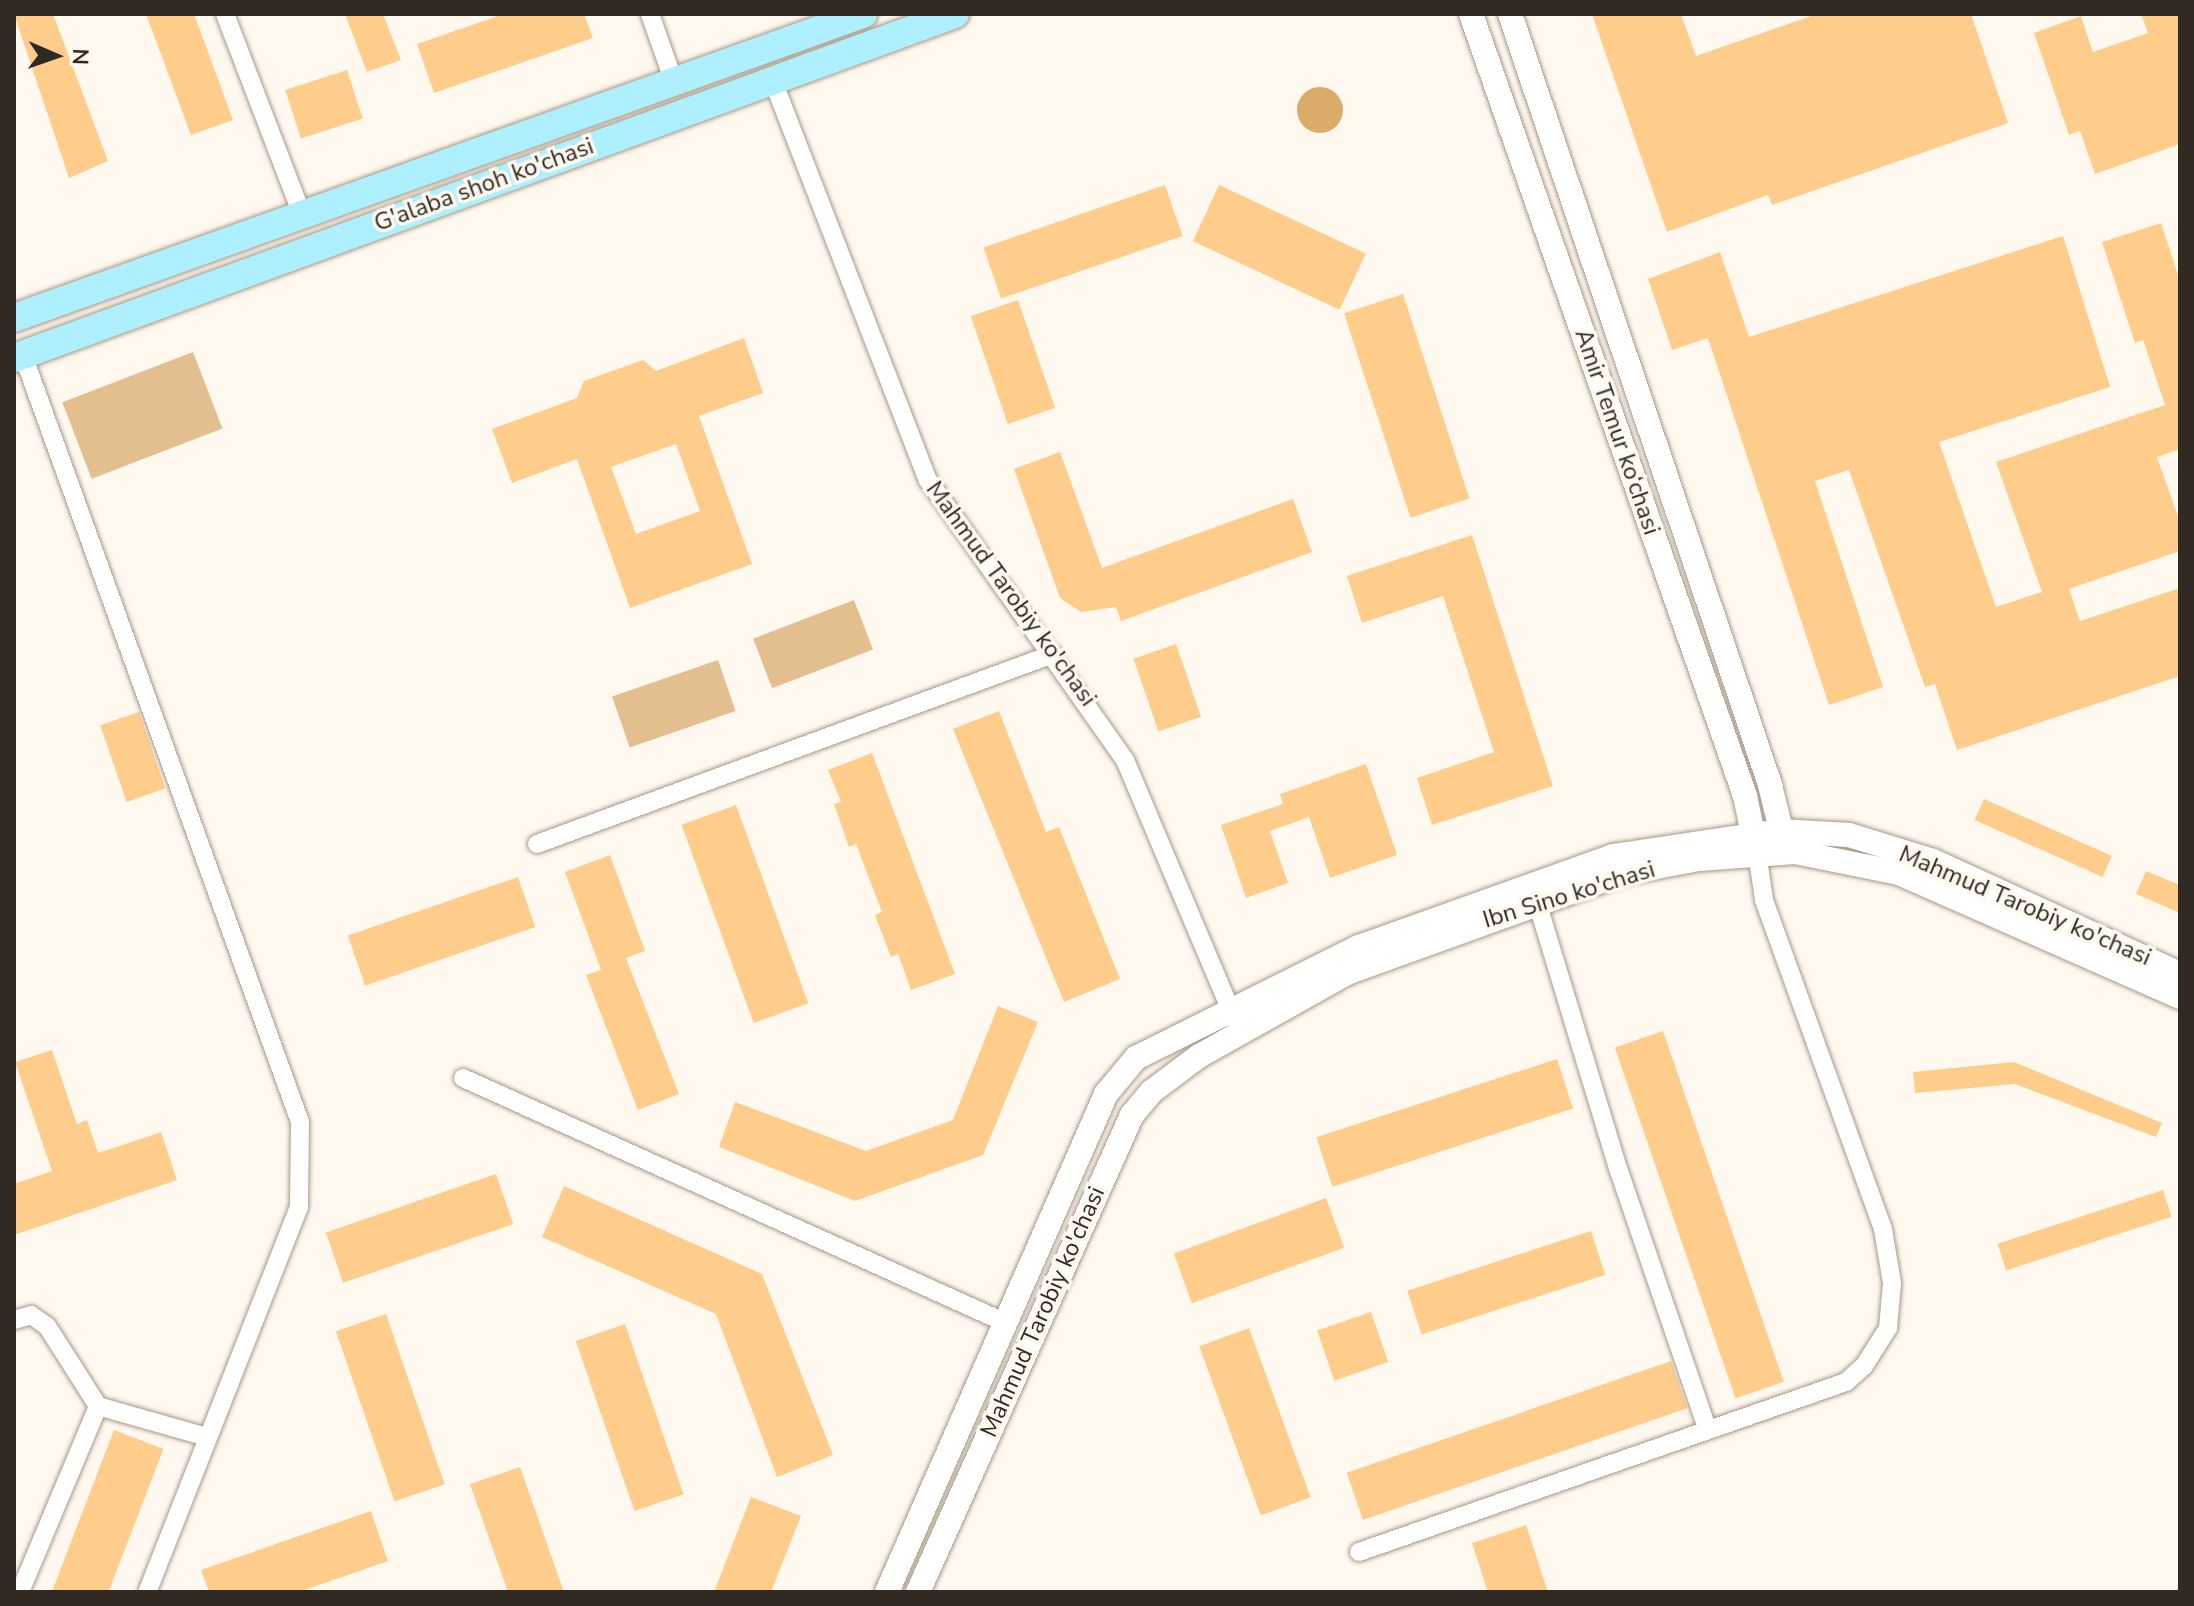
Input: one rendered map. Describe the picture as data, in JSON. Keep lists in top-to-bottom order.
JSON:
{
  "streets": {
    "main road": ["G'alaba shoh ko'chasi", "Amir Temur ko‘chasi", "Mahmud Tarobiy ko'chasi"]
  },
  "crossings": [
    ["G'alaba shoh ko'chasi", "Mahmud Tarobiy ko'chasi"],
    ["Amir Temur ko‘chasi", "Mahmud Tarobiy ko'chasi"]
  ],
  "north": "right"
}
